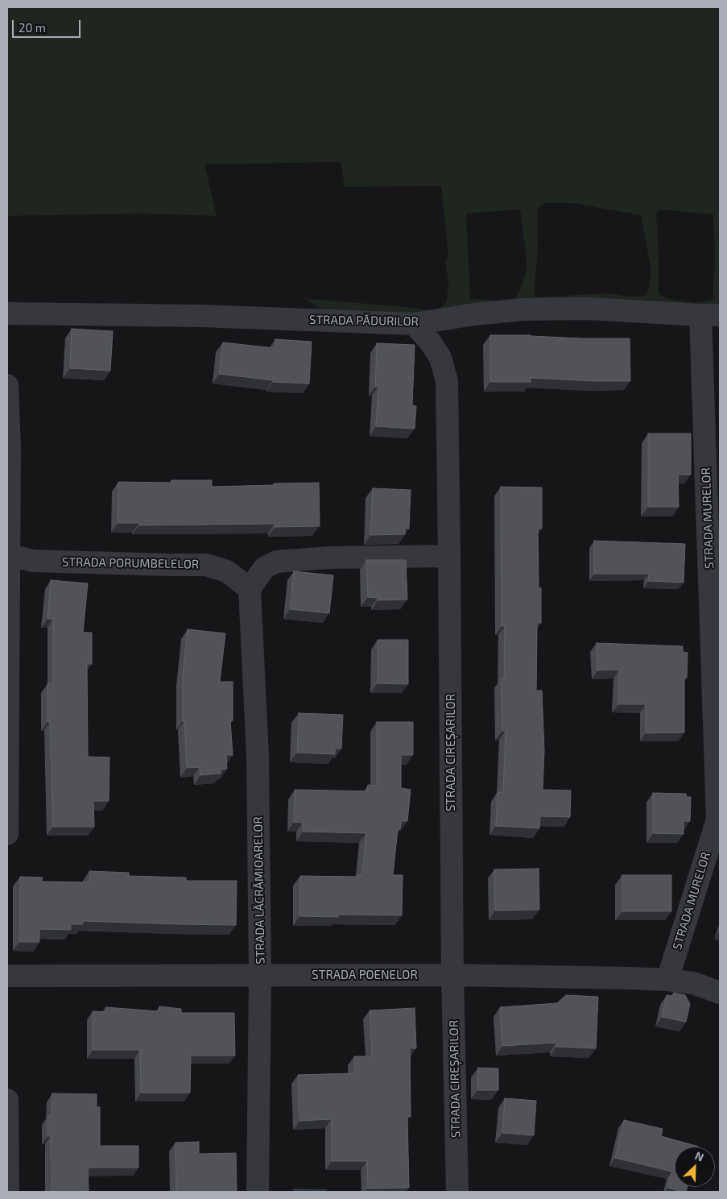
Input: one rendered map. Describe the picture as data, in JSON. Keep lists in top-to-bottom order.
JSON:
{
  "streets": {
    "street": [
      "STRADA PĂDURILOR",
      "STRADA MURELOR",
      "STRADA PORUMBELELOR",
      "STRADA CIREȘARILOR",
      "STRADA LĂCRĂMIOARELOR",
      "STRADA POENELOR"
    ]
  },
  "crossings": [
    ["STRADA PĂDURILOR", "STRADA MURELOR"],
    ["STRADA PĂDURILOR", "STRADA CIREȘARILOR"],
    ["STRADA MURELOR", "STRADA POENELOR"],
    ["STRADA PORUMBELELOR", "STRADA LĂCRĂMIOARELOR"],
    ["STRADA CIREȘARILOR", "STRADA POENELOR"],
    ["STRADA LĂCRĂMIOARELOR", "STRADA POENELOR"]
  ],
  "scale_bar": "20 m",
  "north": "top right"
}
